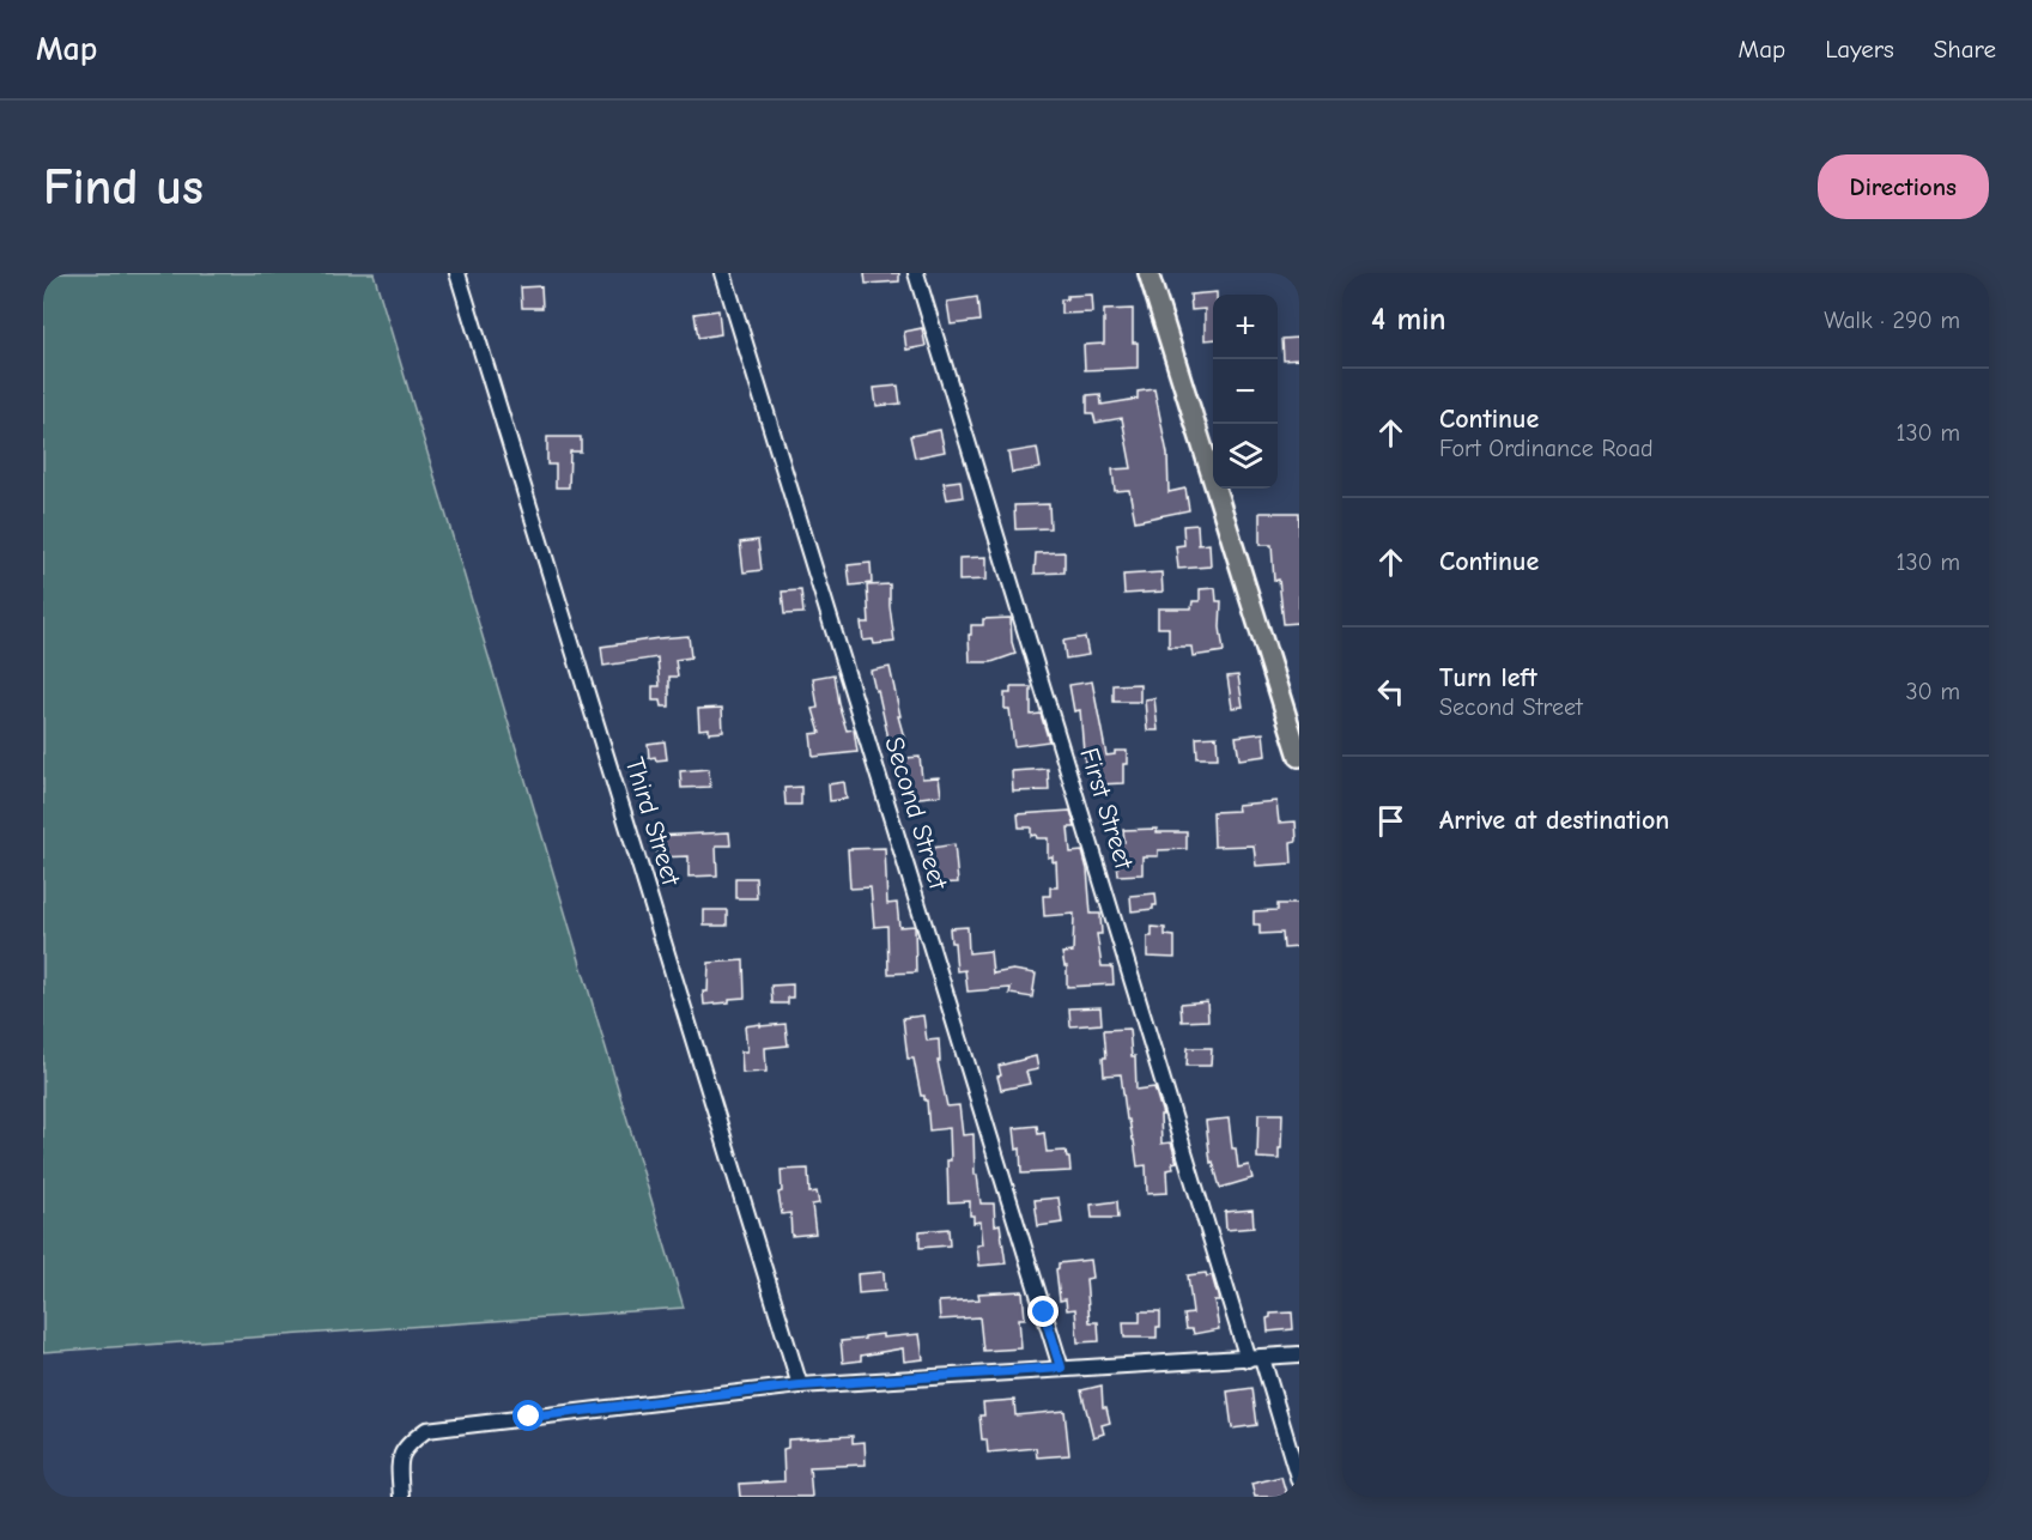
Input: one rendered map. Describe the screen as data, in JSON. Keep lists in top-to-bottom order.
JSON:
{
  "streets": {
    "street": ["First Street", "Second Street", "Third Street"]
  },
  "page": {
    "header": "Map",
    "nav": ["Map", "Layers", "Share"],
    "buttons": "Directions",
    "title": "Find us",
    "heading": ["4 min", "Walk · 290 m"],
    "map_buttons": ["+", "−"],
    "list": [
      ["Continue", "Fort Ordinance Road", "130 m"],
      ["Continue", "130 m"],
      ["Turn left", "Second Street", "30 m"],
      "Arrive at destination"
    ]
  }
}
